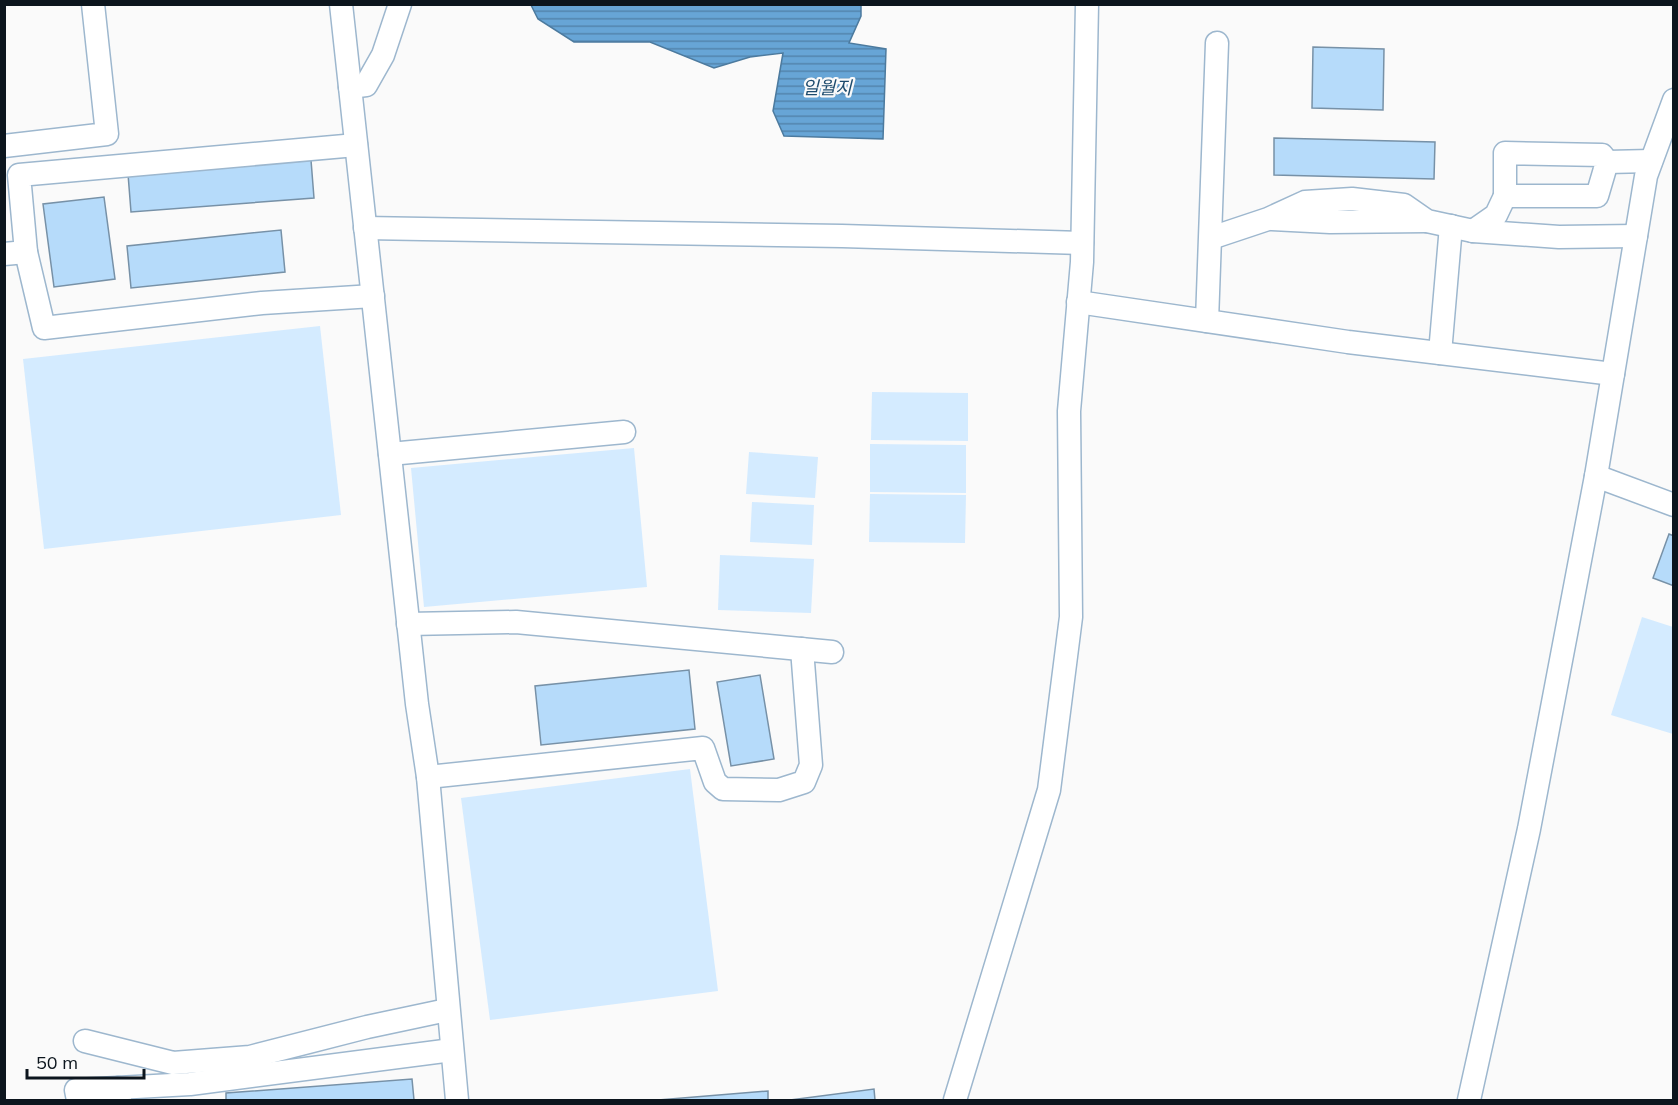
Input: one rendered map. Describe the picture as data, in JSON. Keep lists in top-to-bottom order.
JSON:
{
  "water": ["일월지"],
  "scale_bar": "50 m"
}
